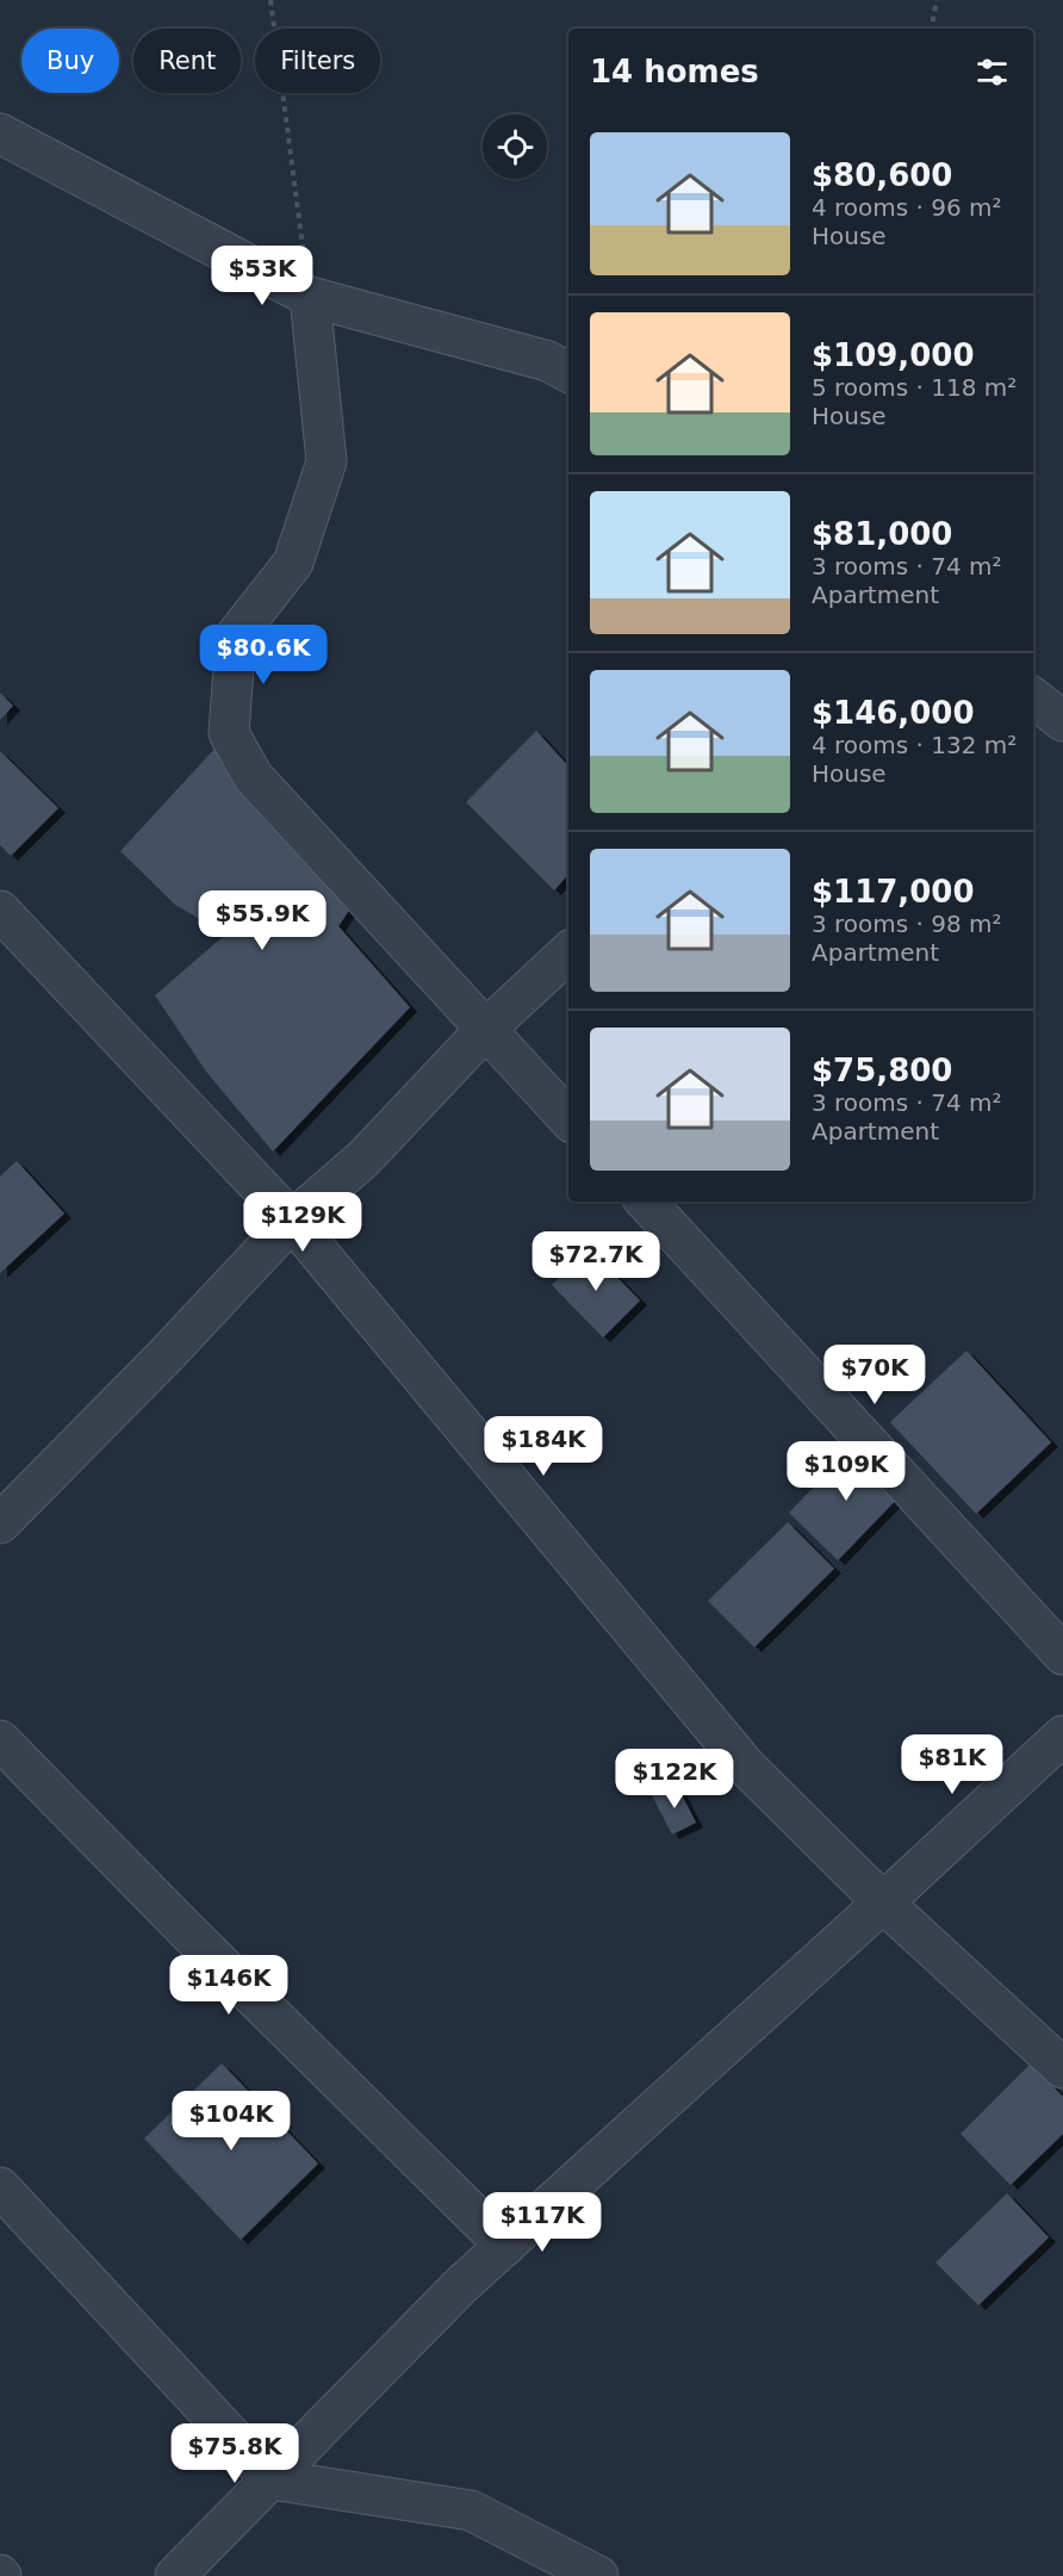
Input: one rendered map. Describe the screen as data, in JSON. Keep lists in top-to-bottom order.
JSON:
{
  "page": {
    "chip": ["Buy", "Rent", "Filters"],
    "heading": "14 homes",
    "list": [
      {
        "name": "$80,600",
        "note": "4 rooms · 96 m² · House"
      },
      {
        "name": "$109,000",
        "note": "5 rooms · 118 m² · House"
      },
      {
        "name": "$81,000",
        "note": "3 rooms · 74 m² · Apartment"
      },
      {
        "name": "$146,000",
        "note": "4 rooms · 132 m² · House"
      },
      {
        "name": "$117,000",
        "note": "3 rooms · 98 m² · Apartment"
      },
      {
        "name": "$75,800",
        "note": "3 rooms · 74 m² · Apartment"
      }
    ],
    "price": [
      "$53K",
      "$80.6K",
      "$55.9K",
      "$129K",
      "$72.7K",
      "$70K",
      "$184K",
      "$109K",
      "$81K",
      "$122K",
      "$146K",
      "$104K",
      "$117K",
      "$75.8K"
    ]
  }
}
